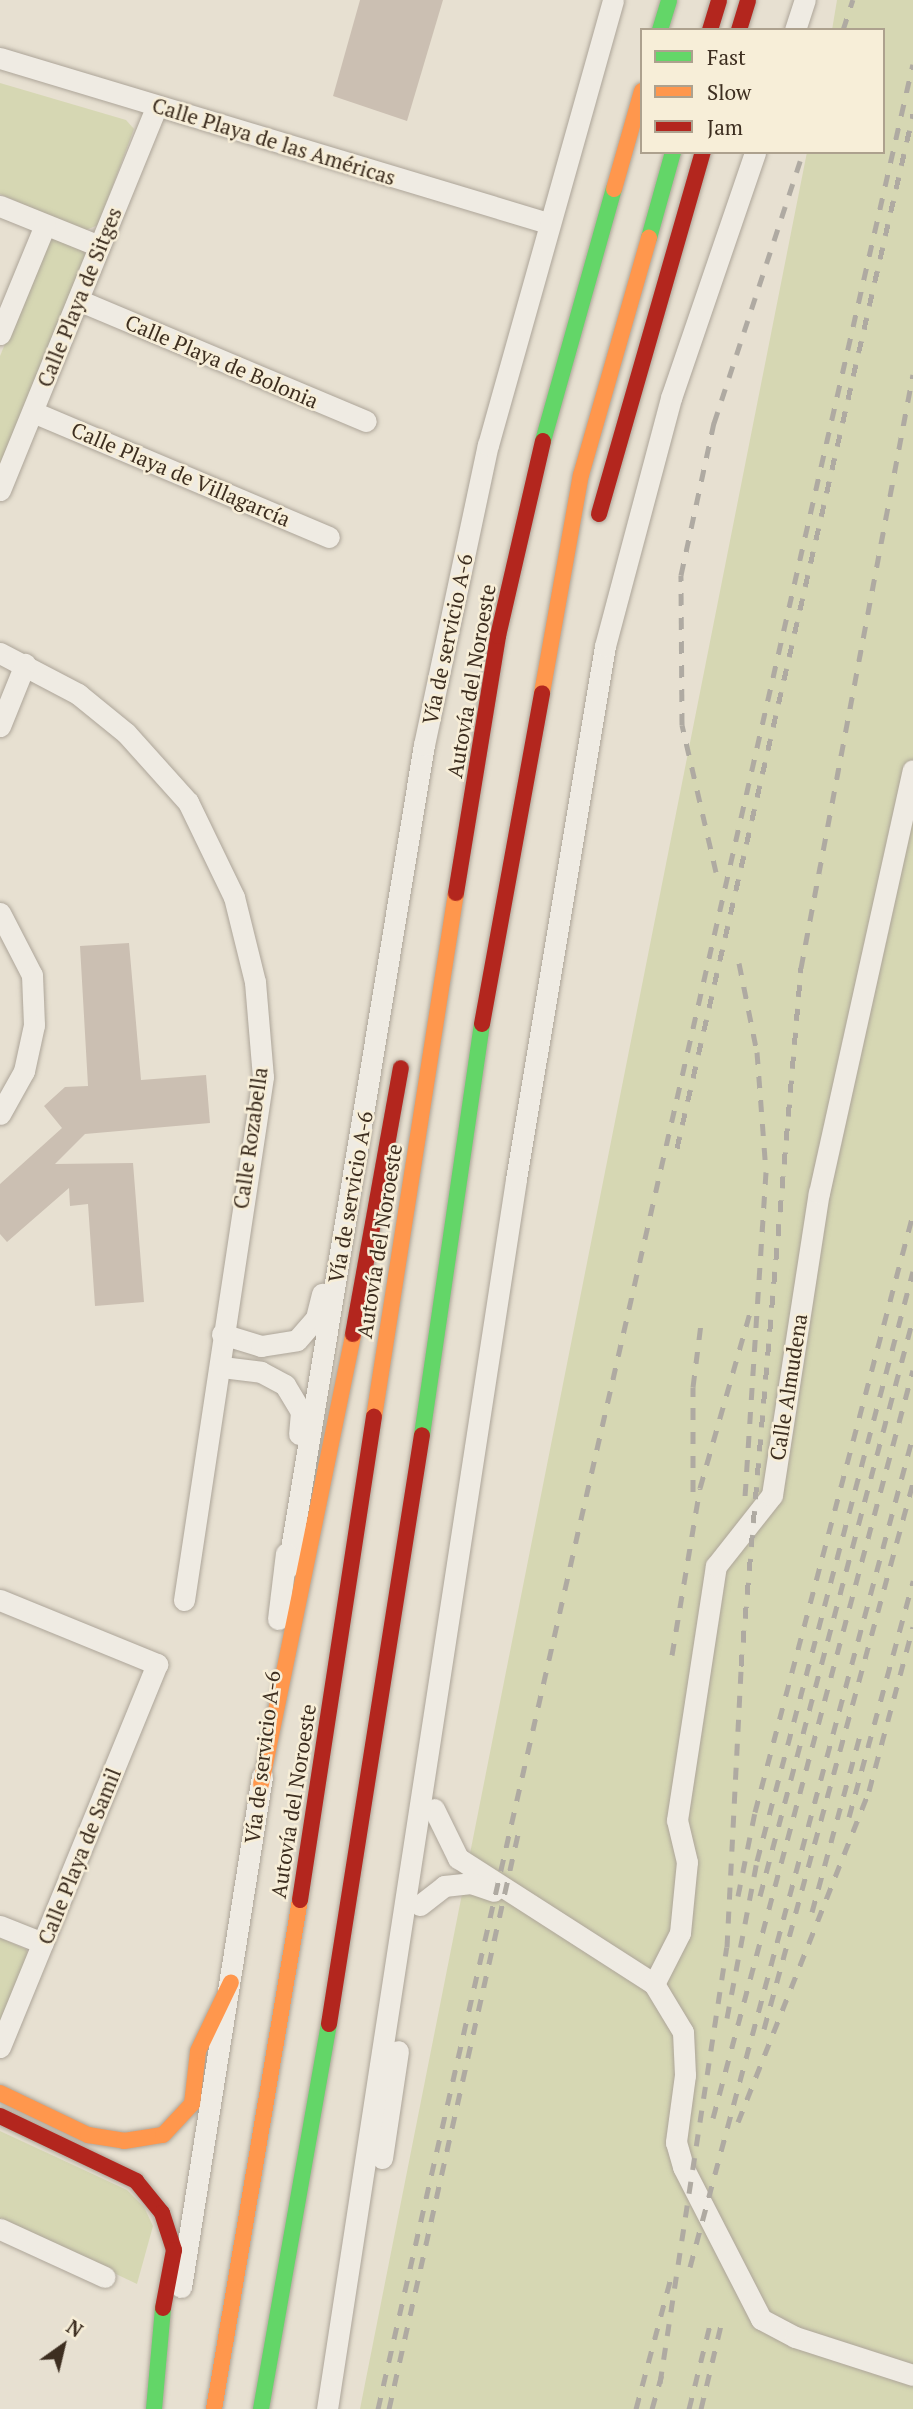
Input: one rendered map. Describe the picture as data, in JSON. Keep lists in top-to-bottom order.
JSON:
{
  "streets": {
    "main road": ["Autovía del Noroeste"],
    "street": [
      "Calle Playa de las Américas",
      "Calle Playa de Sitges",
      "Calle Playa de Bolonia",
      "Calle Playa de Villagarcía",
      "Vía de servicio A-6",
      "Calle Rozabella",
      "Calle Almudena",
      "Calle Playa de Samil"
    ]
  },
  "crossings": [
    ["Calle Playa de las Américas", "Calle Playa de Sitges"],
    ["Calle Playa de las Américas", "Vía de servicio A-6"],
    ["Calle Playa de Sitges", "Calle Playa de Bolonia"],
    ["Calle Playa de Sitges", "Calle Playa de Villagarcía"]
  ],
  "legend": ["Fast", "Slow", "Jam"],
  "north": "top right"
}
